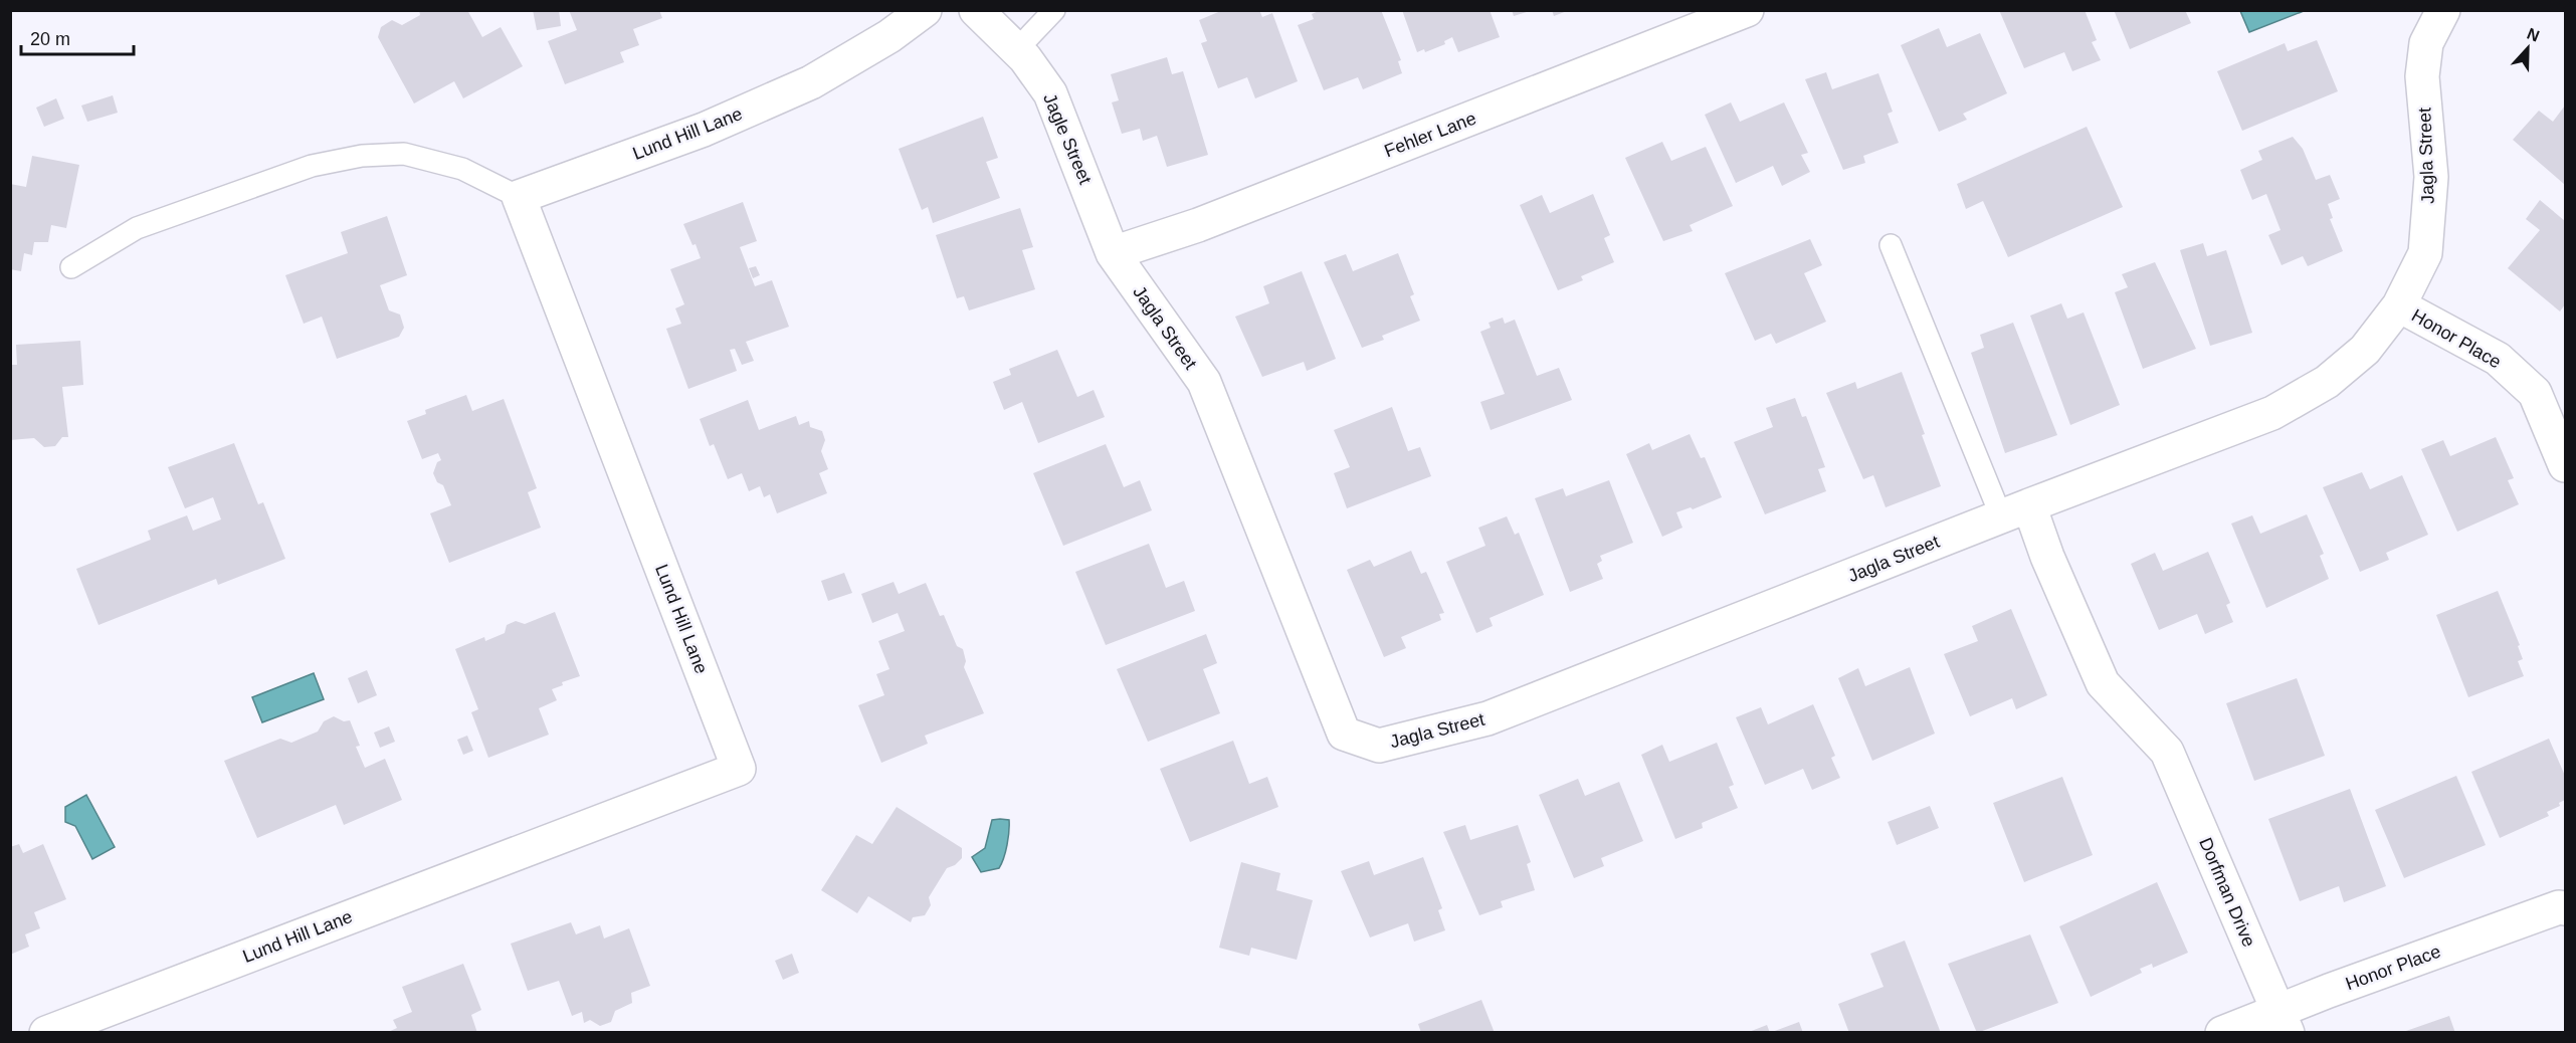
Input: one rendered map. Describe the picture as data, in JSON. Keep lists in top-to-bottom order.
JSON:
{
  "streets": {
    "street": [
      "Lund Hill Lane",
      "Fehler Lane",
      "Jagle Street",
      "Jagla Street",
      "Honor Place",
      "Dorfman Drive"
    ]
  },
  "crossings": [
    ["Fehler Lane", "Jagle Street"],
    ["Fehler Lane", "Jagla Street"],
    ["Jagle Street", "Jagla Street"],
    ["Jagla Street", "Honor Place"],
    ["Jagla Street", "Dorfman Drive"],
    ["Honor Place", "Dorfman Drive"]
  ],
  "scale_bar": "20 m",
  "north": "top"
}
